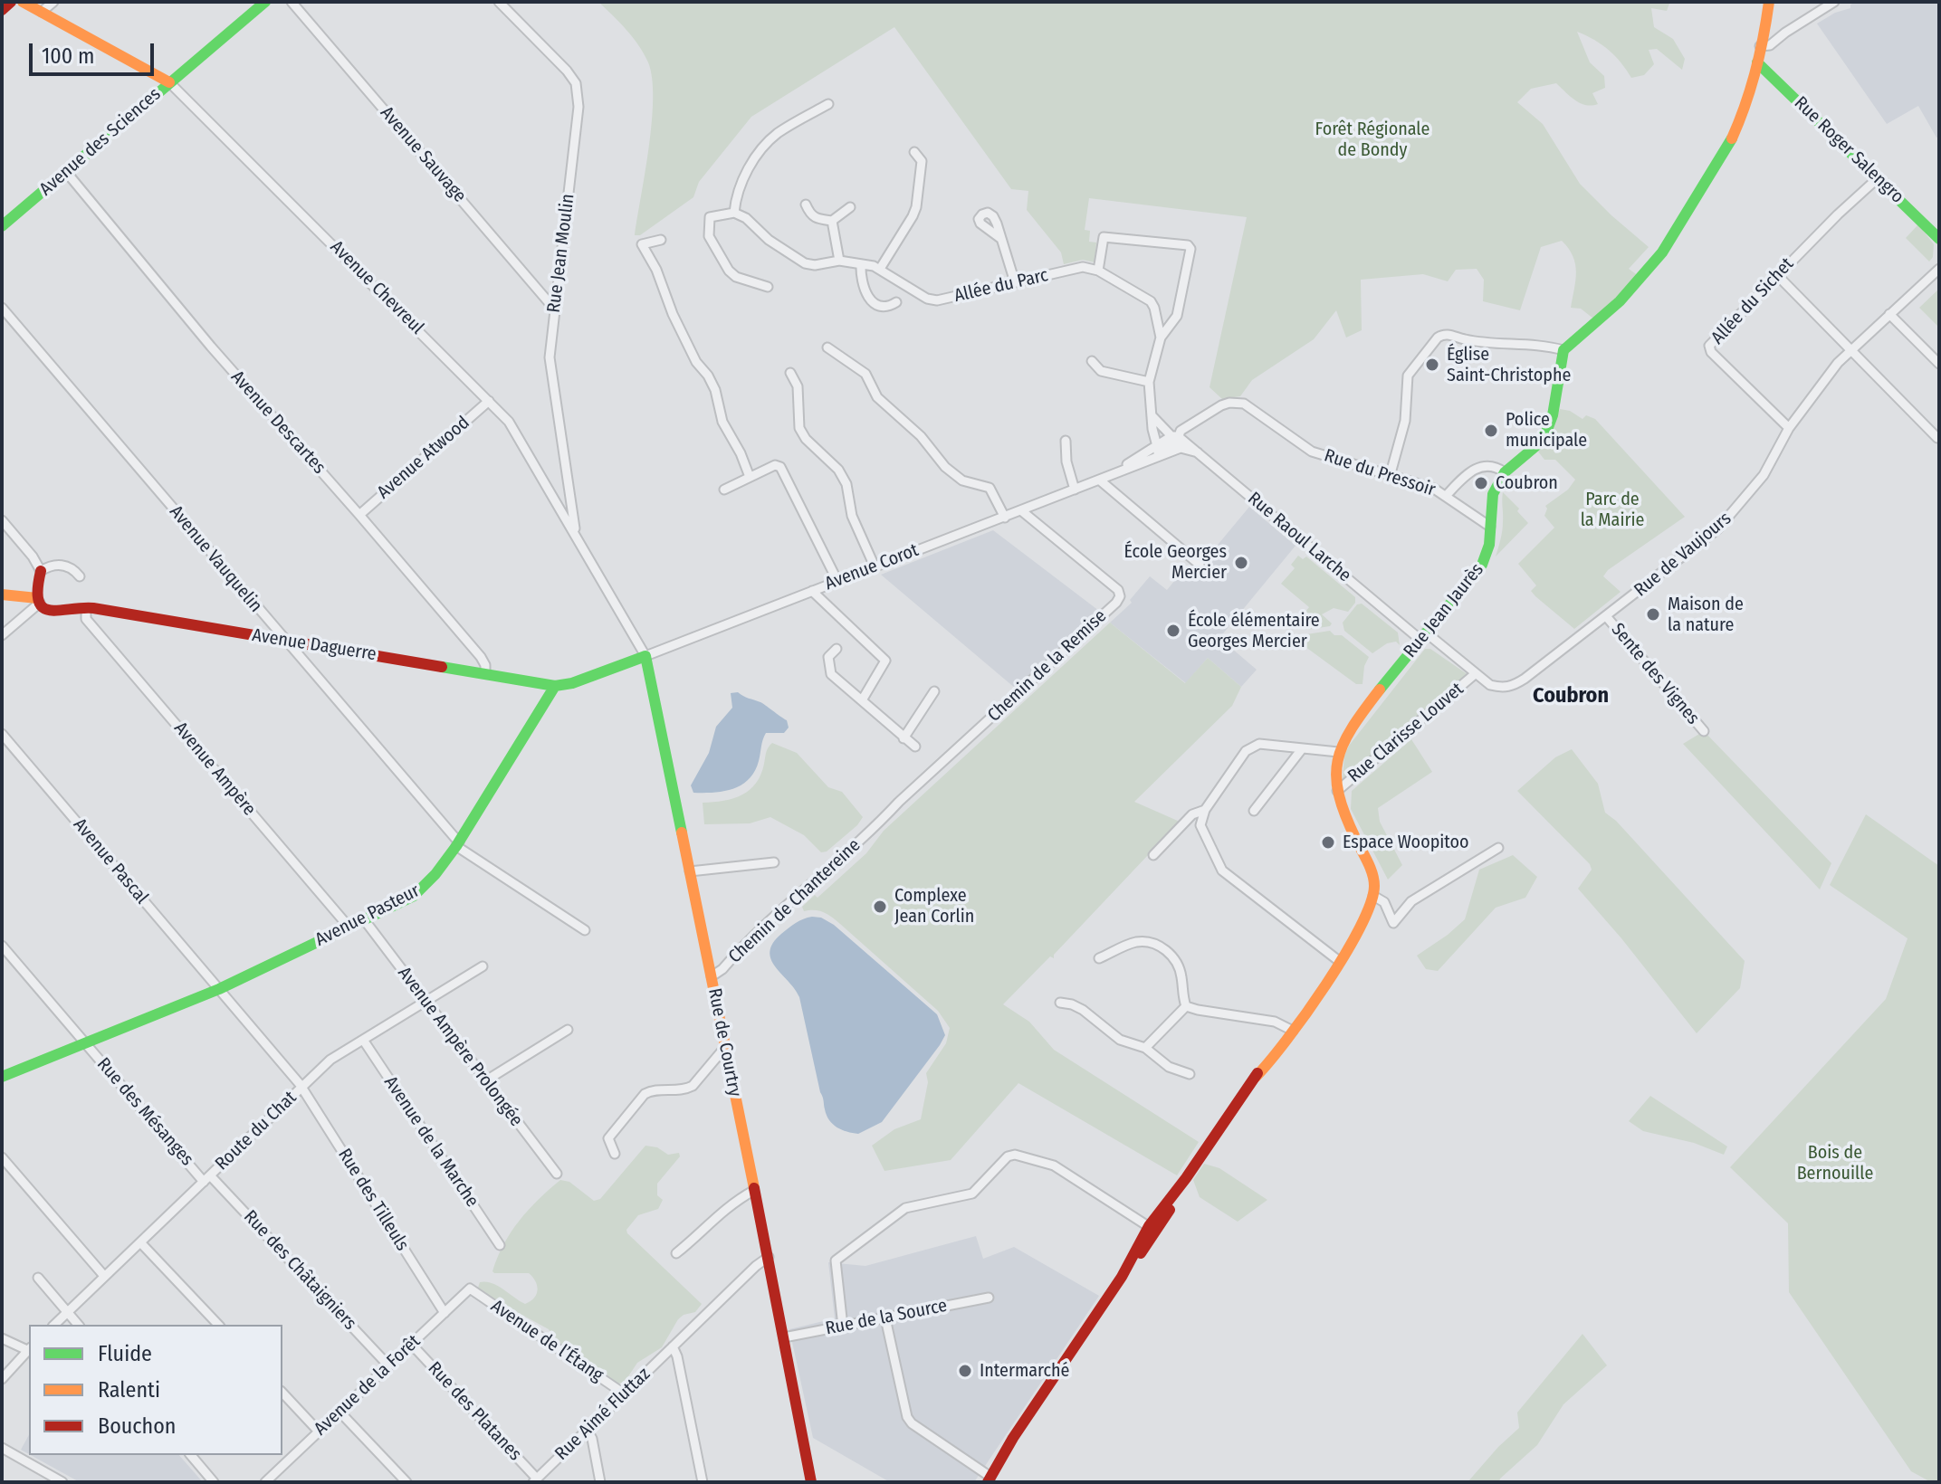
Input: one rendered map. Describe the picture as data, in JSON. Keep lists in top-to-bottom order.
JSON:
{
  "streets": {
    "street": [
      "Avenue des Sciences",
      "Rue Roger Salengro",
      "Avenue Sauvage",
      "Rue Jean Moulin",
      "Allée du Parc",
      "Avenue Chevreul",
      "Allée du Sichet",
      "Avenue Descartes",
      "Avenue Atwood",
      "Rue du Pressoir",
      "Rue Raoul Larche",
      "Rue de Vaujours",
      "Avenue Vauquelin",
      "Avenue Corot",
      "Rue Jean Jaurès",
      "Avenue Daguerre",
      "Chemin de la Remise",
      "Sente des Vignes",
      "Rue Clarisse Louvet",
      "Avenue Ampère",
      "Avenue Pascal",
      "Chemin de Chantereine",
      "Avenue Pasteur",
      "Rue de Courtry",
      "Avenue Ampère Prolongée",
      "Rue des Mésanges",
      "Route du Chat",
      "Avenue de la Marche",
      "Rue des Tilleuls",
      "Rue des Châtaigniers",
      "Rue de la Source",
      "Avenue de l’Étang",
      "Avenue de la Forêt",
      "Rue des Platanes",
      "Rue Aimé Fluttaz"
    ]
  },
  "crossings": [
    ["Avenue des Sciences", "Avenue Chevreul"],
    ["Avenue des Sciences", "Avenue Descartes"],
    ["Rue Roger Salengro", "Allée du Sichet"],
    ["Avenue Sauvage", "Rue Jean Moulin"],
    ["Rue Jean Moulin", "Avenue Chevreul"],
    ["Avenue Chevreul", "Avenue Atwood"],
    ["Avenue Chevreul", "Avenue Corot"],
    ["Avenue Chevreul", "Rue de Courtry"],
    ["Allée du Sichet", "Rue de Vaujours"],
    ["Avenue Descartes", "Avenue Atwood"],
    ["Avenue Descartes", "Avenue Daguerre"],
    ["Rue du Pressoir", "Rue Raoul Larche"],
    ["Rue du Pressoir", "Avenue Corot"],
    ["Rue du Pressoir", "Rue Jean Jaurès"],
    ["Rue Raoul Larche", "Rue de Vaujours"],
    ["Rue Raoul Larche", "Avenue Corot"],
    ["Rue Raoul Larche", "Rue Jean Jaurès"],
    ["Rue Raoul Larche", "Rue Clarisse Louvet"],
    ["Rue de Vaujours", "Sente des Vignes"],
    ["Rue de Vaujours", "Rue Clarisse Louvet"],
    ["Avenue Vauquelin", "Avenue Daguerre"],
    ["Avenue Vauquelin", "Avenue Pasteur"],
    ["Avenue Corot", "Chemin de la Remise"],
    ["Avenue Corot", "Rue de Courtry"],
    ["Rue Jean Jaurès", "Rue Clarisse Louvet"],
    ["Avenue Daguerre", "Avenue Ampère"],
    ["Avenue Daguerre", "Avenue Pasteur"],
    ["Chemin de la Remise", "Chemin de Chantereine"],
    ["Avenue Ampère", "Avenue Pasteur"],
    ["Avenue Pascal", "Avenue Pasteur"],
    ["Avenue Pascal", "Route du Chat"],
    ["Avenue Pascal", "Rue des Tilleuls"],
    ["Chemin de Chantereine", "Rue de Courtry"],
    ["Avenue Pasteur", "Avenue Ampère Prolongée"],
    ["Avenue Pasteur", "Rue des Mésanges"],
    ["Rue de Courtry", "Rue de la Source"],
    ["Rue de Courtry", "Rue Aimé Fluttaz"],
    ["Avenue Ampère Prolongée", "Route du Chat"],
    ["Rue des Mésanges", "Route du Chat"],
    ["Rue des Mésanges", "Rue des Châtaigniers"],
    ["Route du Chat", "Avenue de la Marche"],
    ["Route du Chat", "Rue des Tilleuls"],
    ["Route du Chat", "Rue des Châtaigniers"],
    ["Rue des Tilleuls", "Avenue de la Forêt"],
    ["Rue des Châtaigniers", "Avenue de la Forêt"],
    ["Avenue de l’Étang", "Avenue de la Forêt"],
    ["Avenue de l’Étang", "Rue Aimé Fluttaz"],
    ["Avenue de la Forêt", "Rue des Platanes"],
    ["Rue des Platanes", "Rue Aimé Fluttaz"]
  ],
  "districts": ["Coubron"],
  "parks": ["Forêt Régionale de Bondy", "Parc de la Mairie", "Bois de Bernouille"],
  "places": [
    "Église Saint-Christophe",
    "Police municipale",
    "Coubron",
    "École Georges Mercier",
    "Maison de la nature",
    "École élémentaire Georges Mercier",
    "Espace Woopitoo",
    "Complexe Jean Corlin",
    "Intermarché"
  ],
  "legend": ["Fluide", "Ralenti", "Bouchon"],
  "scale_bar": "100 m"
}
